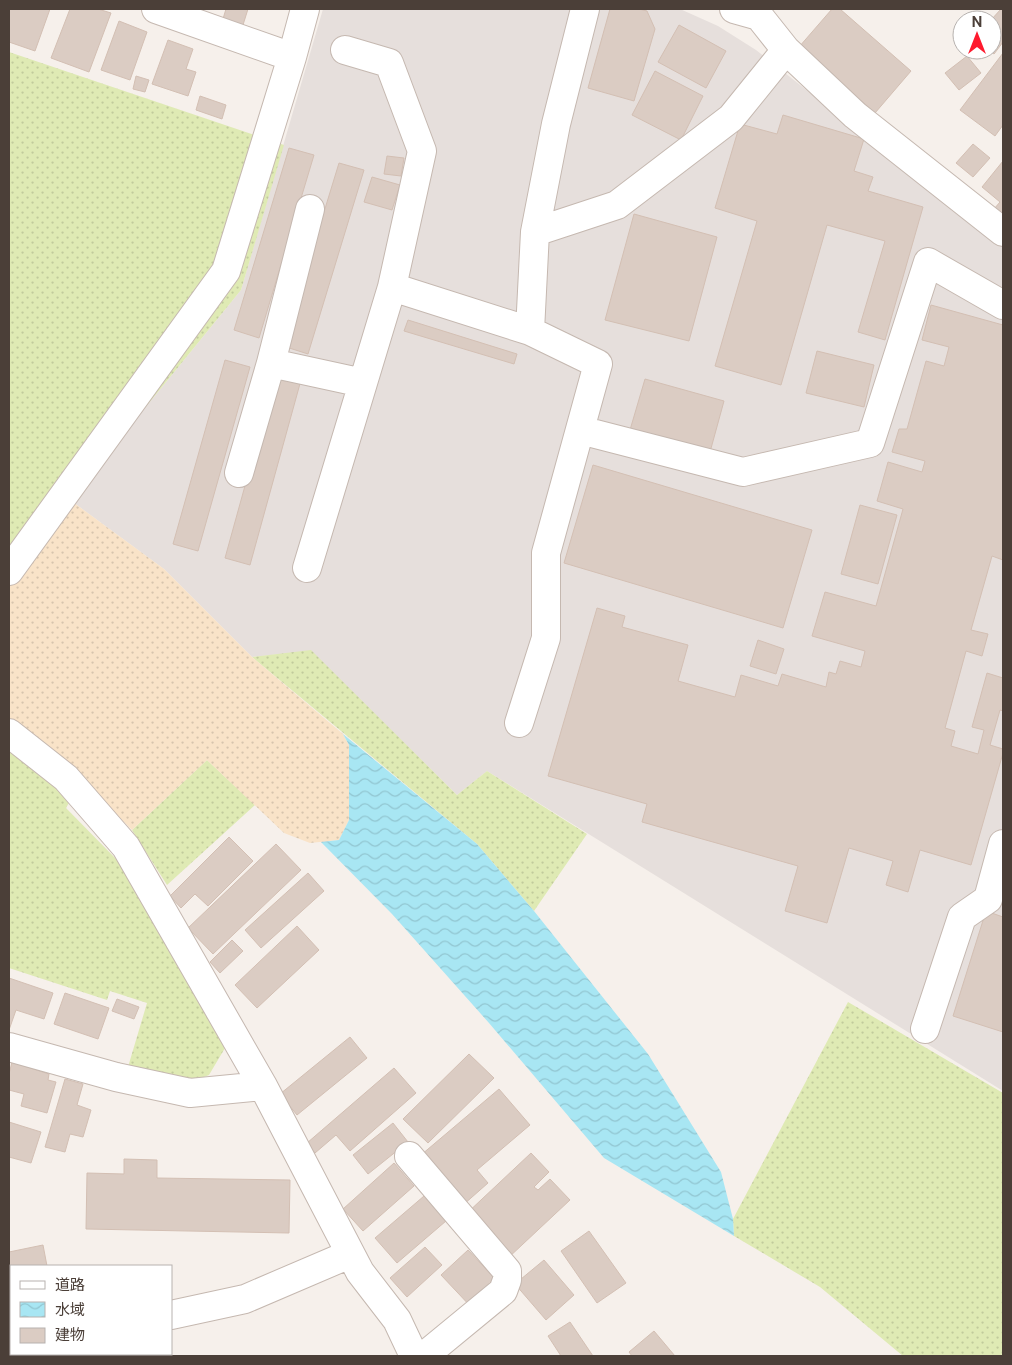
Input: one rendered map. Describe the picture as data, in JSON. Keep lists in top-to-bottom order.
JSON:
{
  "legend": ["道路", "水域", "建物"],
  "north": "top"
}
